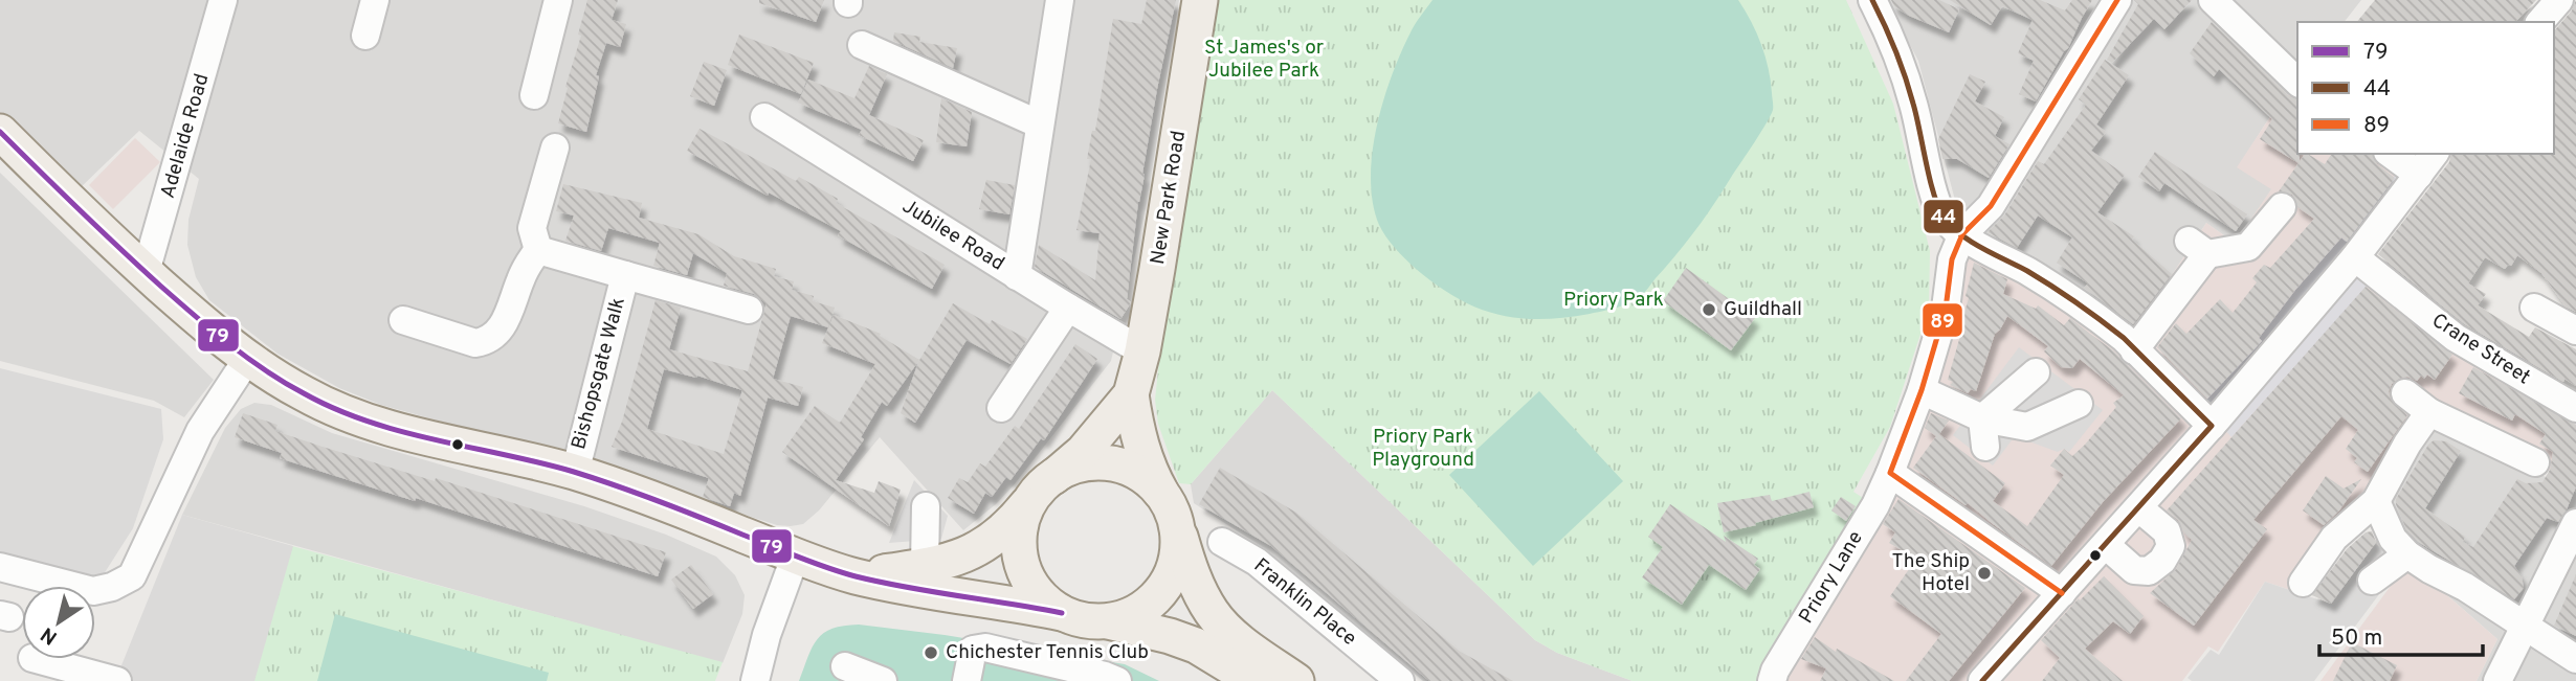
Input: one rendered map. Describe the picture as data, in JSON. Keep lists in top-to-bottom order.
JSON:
{
  "streets": {
    "main road": ["New Park Road"],
    "street": [
      "Adelaide Road",
      "Jubilee Road",
      "Crane Street",
      "Bishopsgate Walk",
      "Priory Lane",
      "Franklin Place"
    ]
  },
  "crossings": [
    ["New Park Road", "Jubilee Road"]
  ],
  "parks": ["St James's or Jubilee Park", "Priory Park", "Priory Park Playground"],
  "places": ["Guildhall", "The Ship Hotel", "Chichester Tennis Club"],
  "lines": ["transit line 44", "transit line 89", "transit line 79"],
  "legend": ["79", "44", "89"],
  "scale_bar": "50 m",
  "north": "bottom left"
}
